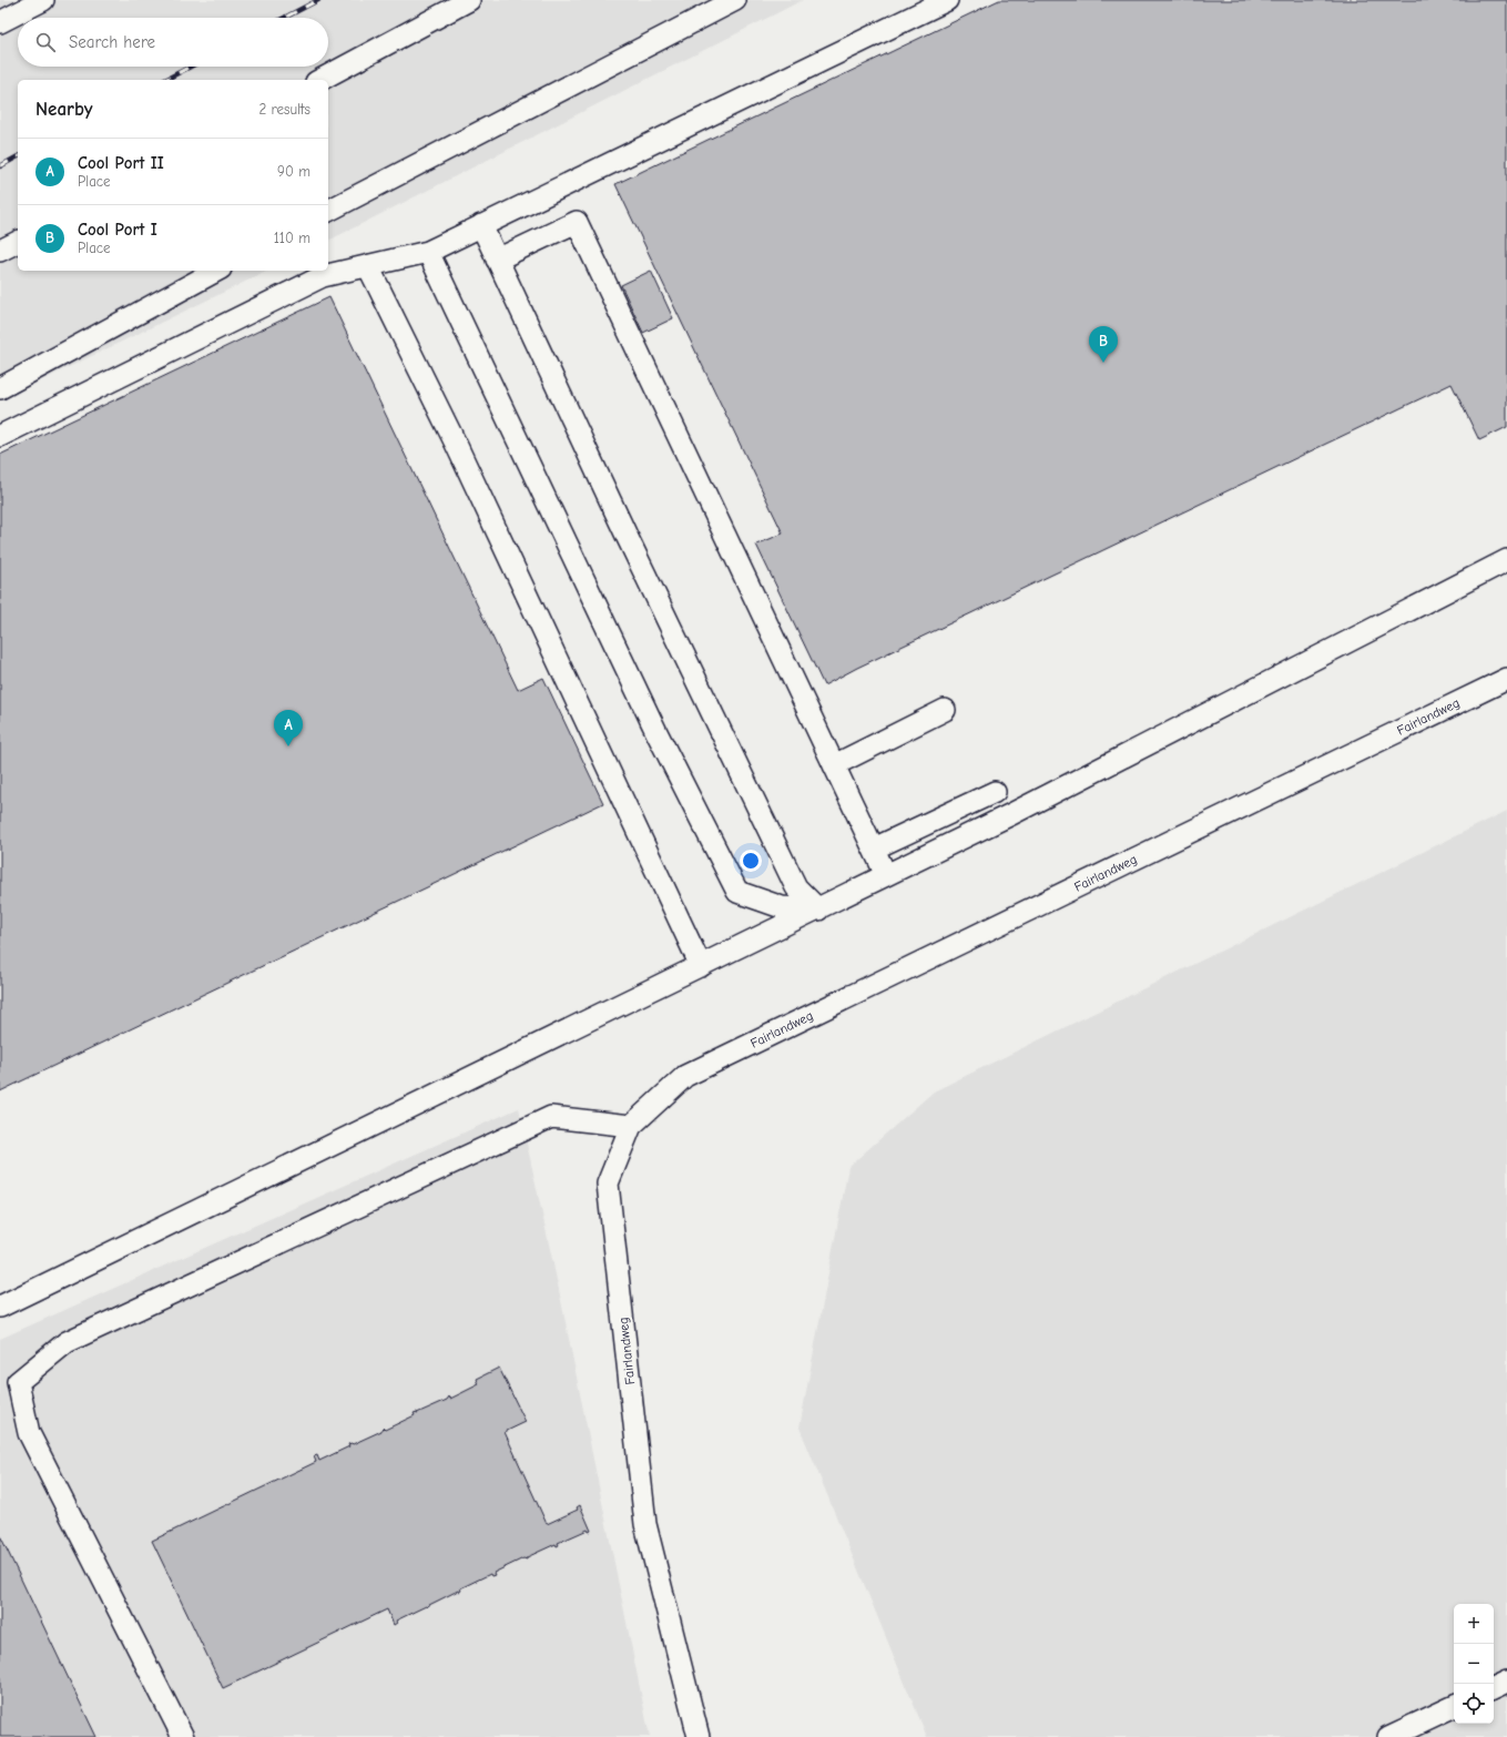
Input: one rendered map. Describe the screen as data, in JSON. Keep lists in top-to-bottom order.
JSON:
{
  "streets": {
    "lane": ["Fairlandweg"]
  },
  "page": {
    "search": "Search here",
    "heading": ["Nearby", "2 results"],
    "list": [
      {
        "mark": "A",
        "name": "Cool Port II",
        "note": "Place",
        "value": "90 m"
      },
      {
        "mark": "B",
        "name": "Cool Port I",
        "note": "Place",
        "value": "110 m"
      }
    ],
    "pins": ["B", "A"],
    "map_buttons": ["+", "−"]
  }
}
